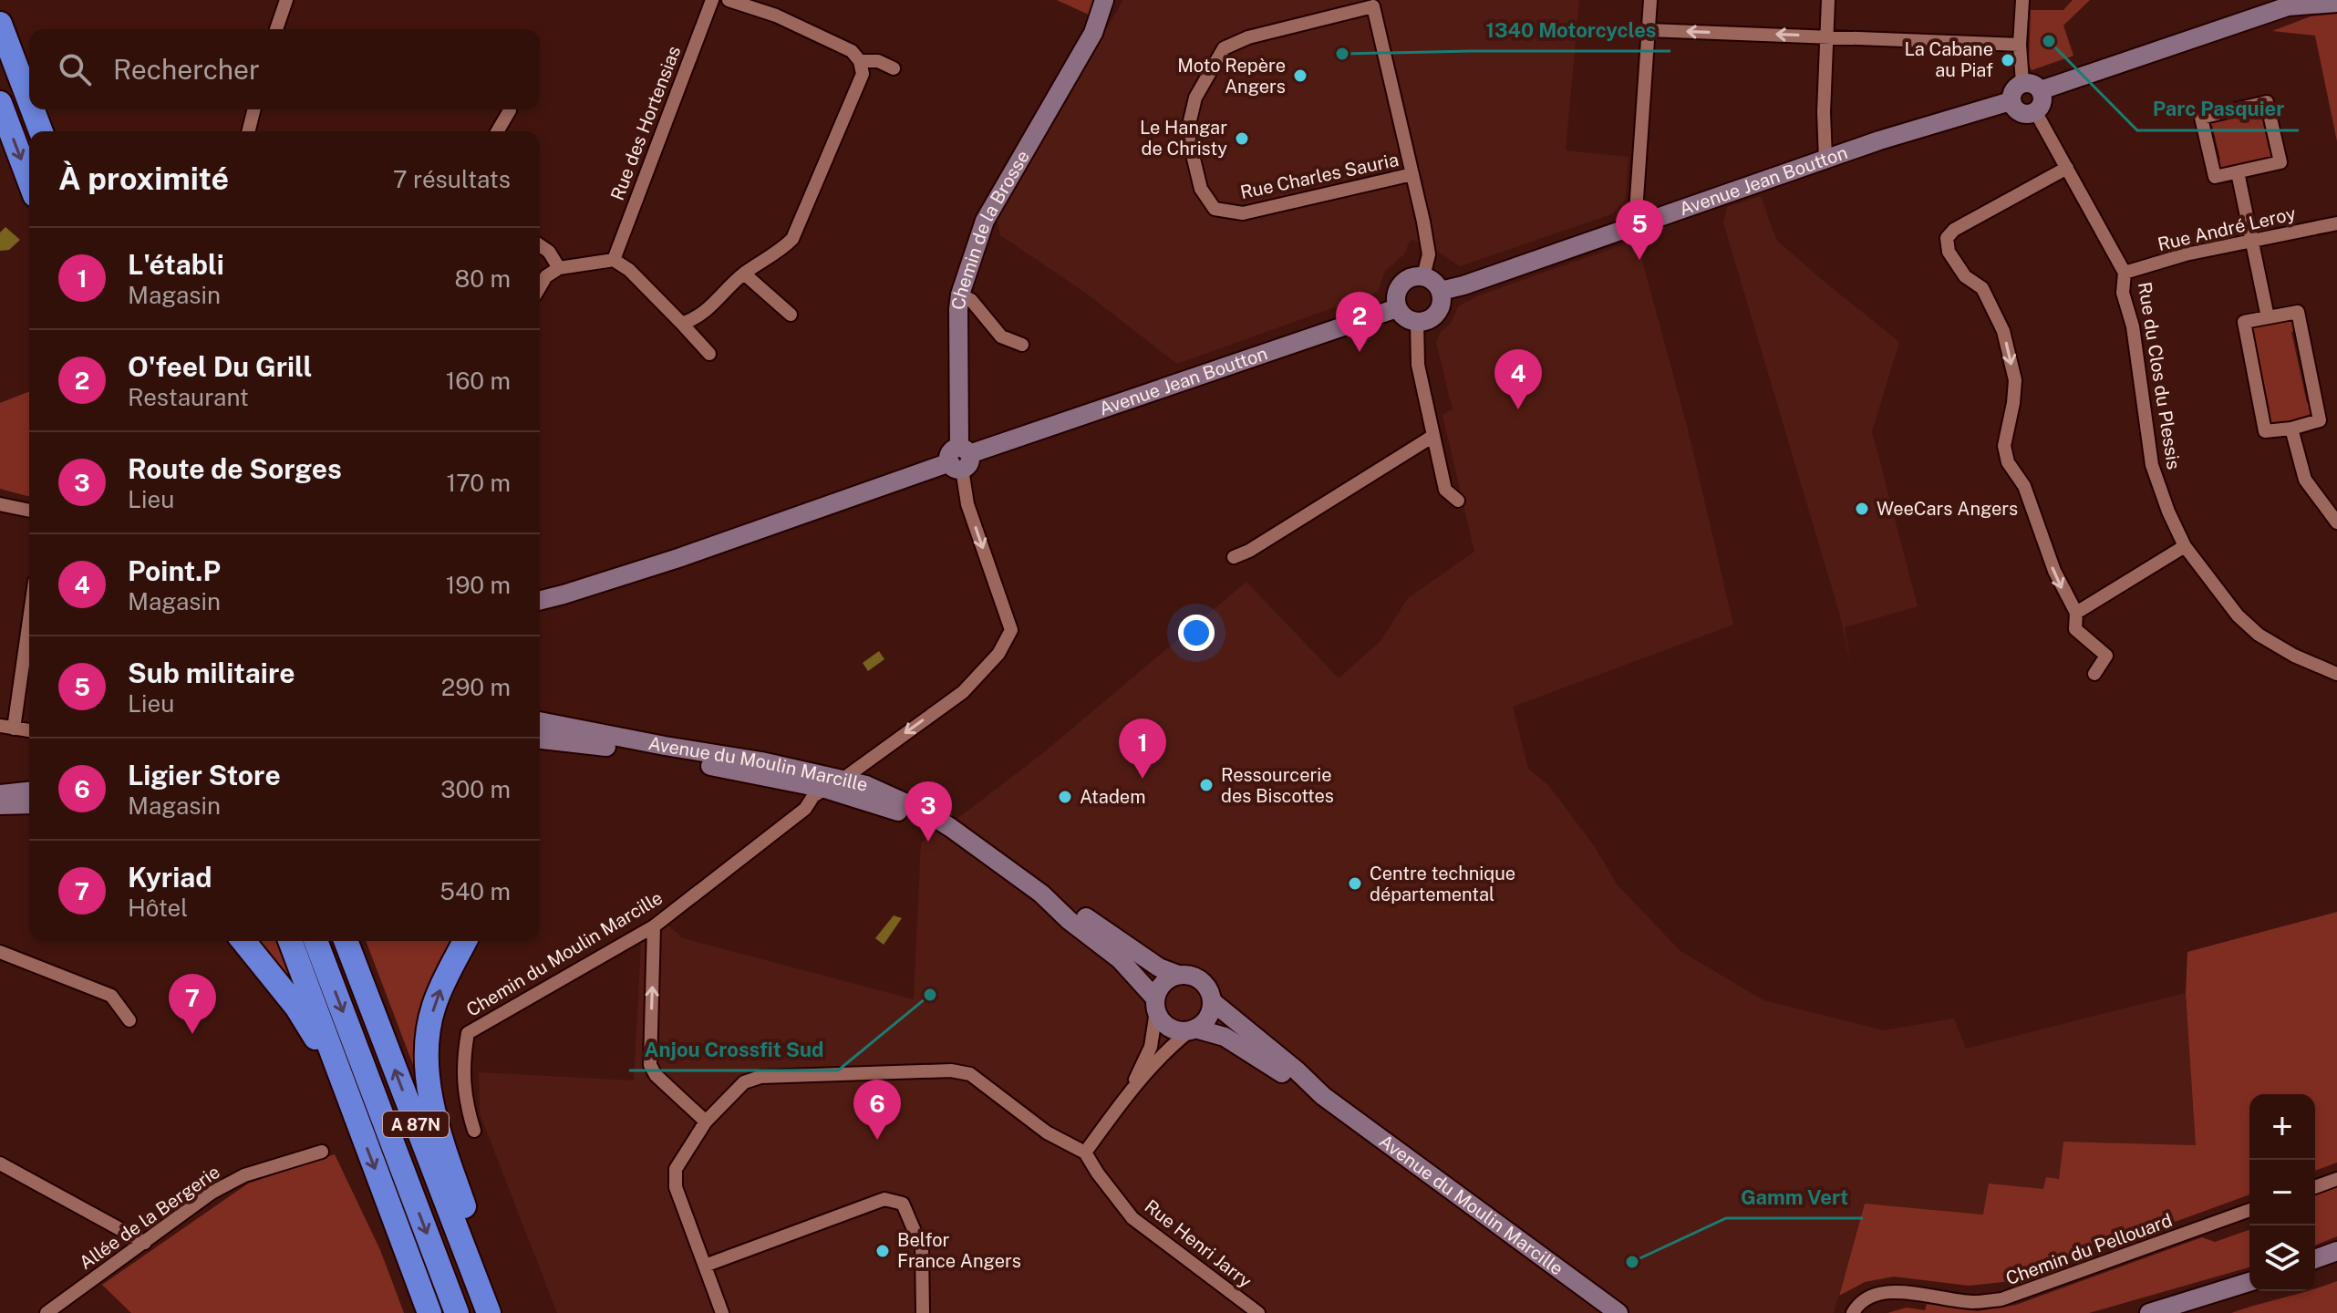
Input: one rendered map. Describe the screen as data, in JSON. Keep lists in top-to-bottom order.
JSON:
{
  "streets": {
    "highway": ["A 87N"],
    "street": [
      "Rue des Hortensias",
      "Rue Charles Sauria",
      "Avenue Jean Boutton",
      "Rue André Leroy",
      "Chemin de la Brosse",
      "Rue du Clos du Plessis",
      "Avenue du Moulin Marcille",
      "Chemin du Moulin Marcille",
      "Allée de la Bergerie",
      "Rue Henri Jarry",
      "Chemin du Pellouard"
    ]
  },
  "crossings": [
    ["Rue Charles Sauria", "Avenue Jean Boutton"],
    ["Avenue Jean Boutton", "Chemin de la Brosse"],
    ["Avenue Jean Boutton", "Rue du Clos du Plessis"],
    ["Rue André Leroy", "Rue du Clos du Plessis"],
    ["Avenue du Moulin Marcille", "Chemin du Moulin Marcille"]
  ],
  "places": [
    "Parc Pasquier",
    "1340 Motorcycles",
    "La Cabane au Piaf",
    "Moto Repère Angers",
    "Le Hangar de Christy",
    "WeeCars Angers",
    "Ressourcerie des Biscottes",
    "Atadem",
    "Centre technique départemental",
    "Anjou Crossfit Sud",
    "Belfor France Angers",
    "Gamm Vert"
  ],
  "page": {
    "search": "Rechercher",
    "heading": ["À proximité", "7 résultats"],
    "pins": [
      "5",
      "2",
      "4",
      "1",
      "3",
      "7",
      "6"
    ],
    "list": [
      {
        "mark": "1",
        "name": "L'établi",
        "note": "Magasin",
        "value": "80 m"
      },
      {
        "mark": "2",
        "name": "O'feel Du Grill",
        "note": "Restaurant",
        "value": "160 m"
      },
      {
        "mark": "3",
        "name": "Route de Sorges",
        "note": "Lieu",
        "value": "170 m"
      },
      {
        "mark": "4",
        "name": "Point.P",
        "note": "Magasin",
        "value": "190 m"
      },
      {
        "mark": "5",
        "name": "Sub militaire",
        "note": "Lieu",
        "value": "290 m"
      },
      {
        "mark": "6",
        "name": "Ligier Store",
        "note": "Magasin",
        "value": "300 m"
      },
      {
        "mark": "7",
        "name": "Kyriad",
        "note": "Hôtel",
        "value": "540 m"
      }
    ],
    "map_buttons": ["+", "−"]
  }
}
